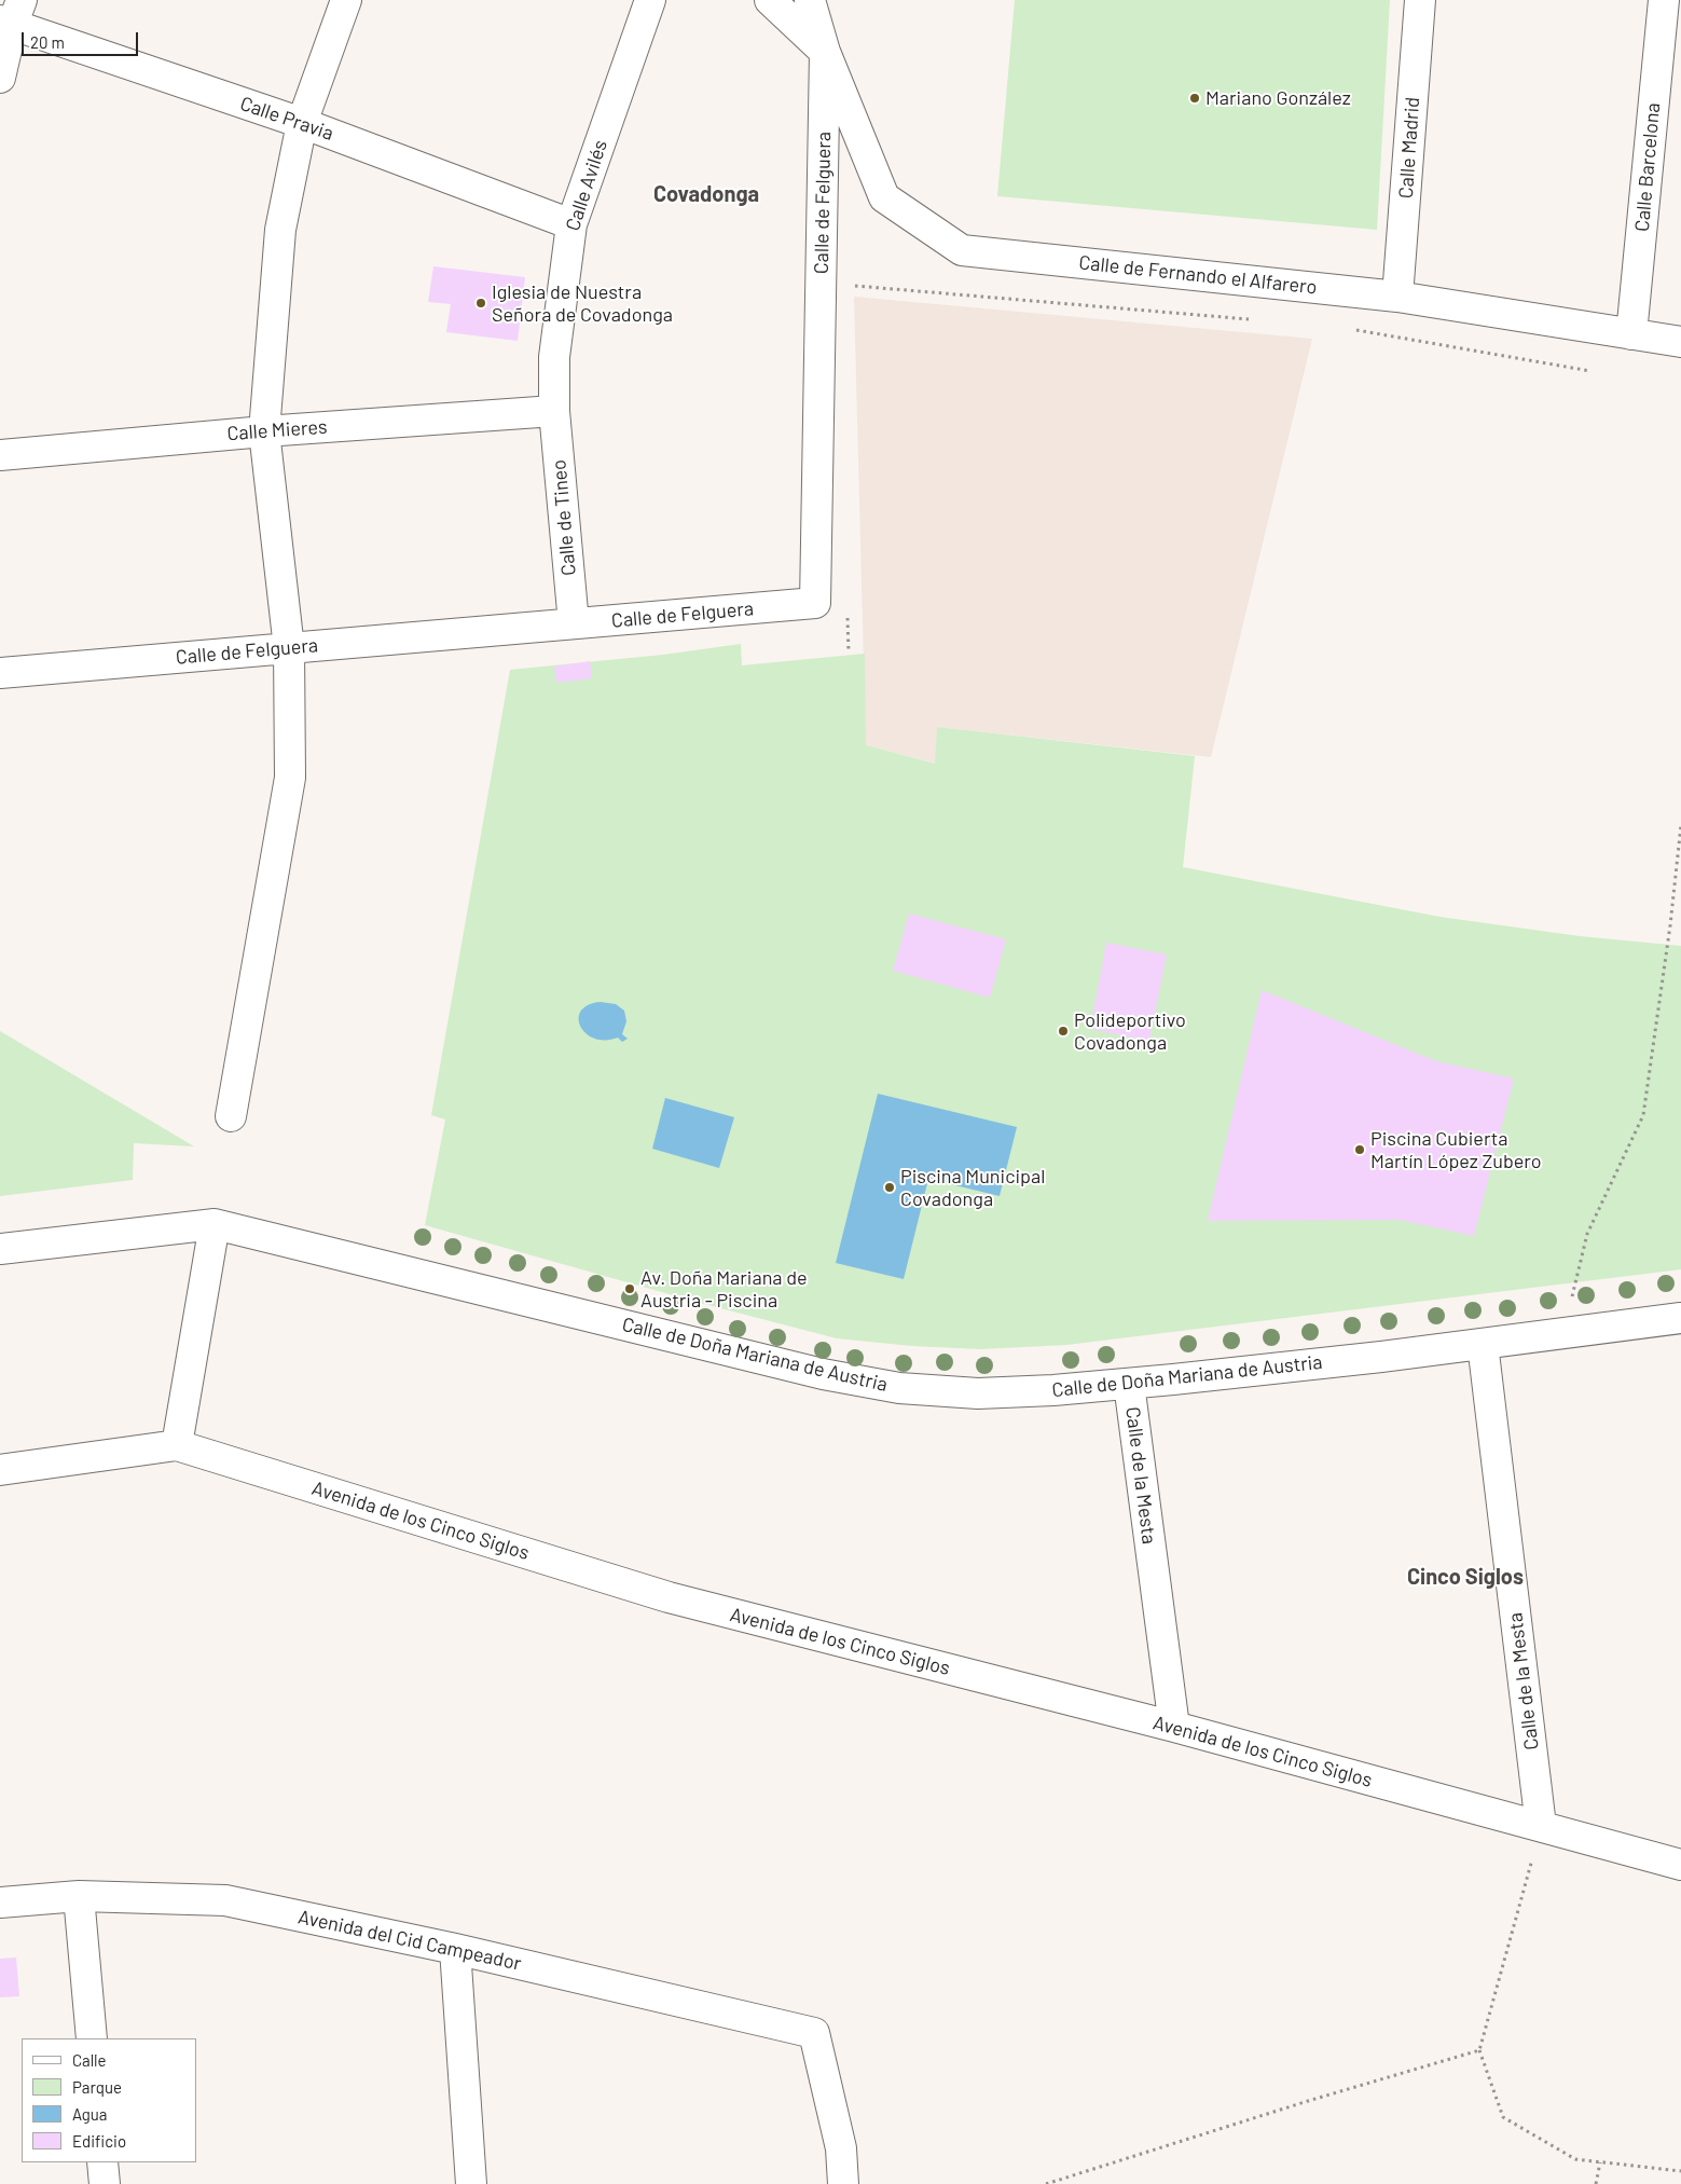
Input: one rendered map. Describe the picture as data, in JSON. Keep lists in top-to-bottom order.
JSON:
{
  "streets": {
    "street": [
      "Calle Pravia",
      "Calle Madrid",
      "Calle Barcelona",
      "Calle Avilés",
      "Calle de Felguera",
      "Calle de Fernando el Alfarero",
      "Calle Mieres",
      "Calle de Tineo",
      "Calle de Doña Mariana de Austria",
      "Calle de la Mesta",
      "Avenida de los Cinco Siglos",
      "Avenida del Cid Campeador"
    ]
  },
  "crossings": [
    ["Calle Pravia", "Calle Avilés"],
    ["Calle Madrid", "Calle de Fernando el Alfarero"],
    ["Calle Barcelona", "Calle de Fernando el Alfarero"],
    ["Calle Avilés", "Calle Mieres"],
    ["Calle Avilés", "Calle de Tineo"],
    ["Calle de Felguera", "Calle de Fernando el Alfarero"],
    ["Calle de Felguera", "Calle de Tineo"],
    ["Calle Mieres", "Calle de Tineo"],
    ["Calle de Doña Mariana de Austria", "Calle de la Mesta"],
    ["Calle de la Mesta", "Avenida de los Cinco Siglos"]
  ],
  "districts": ["Covadonga", "Cinco Siglos"],
  "places": [
    "Mariano González",
    "Iglesia de Nuestra Señora de Covadonga",
    "Polideportivo Covadonga",
    "Piscina Cubierta Martín López Zubero",
    "Piscina Municipal Covadonga",
    "Av. Doña Mariana de Austria - Piscina"
  ],
  "legend": [
    "Calle",
    "Parque",
    "Agua",
    "Edificio"
  ],
  "scale_bar": "20 m"
}
